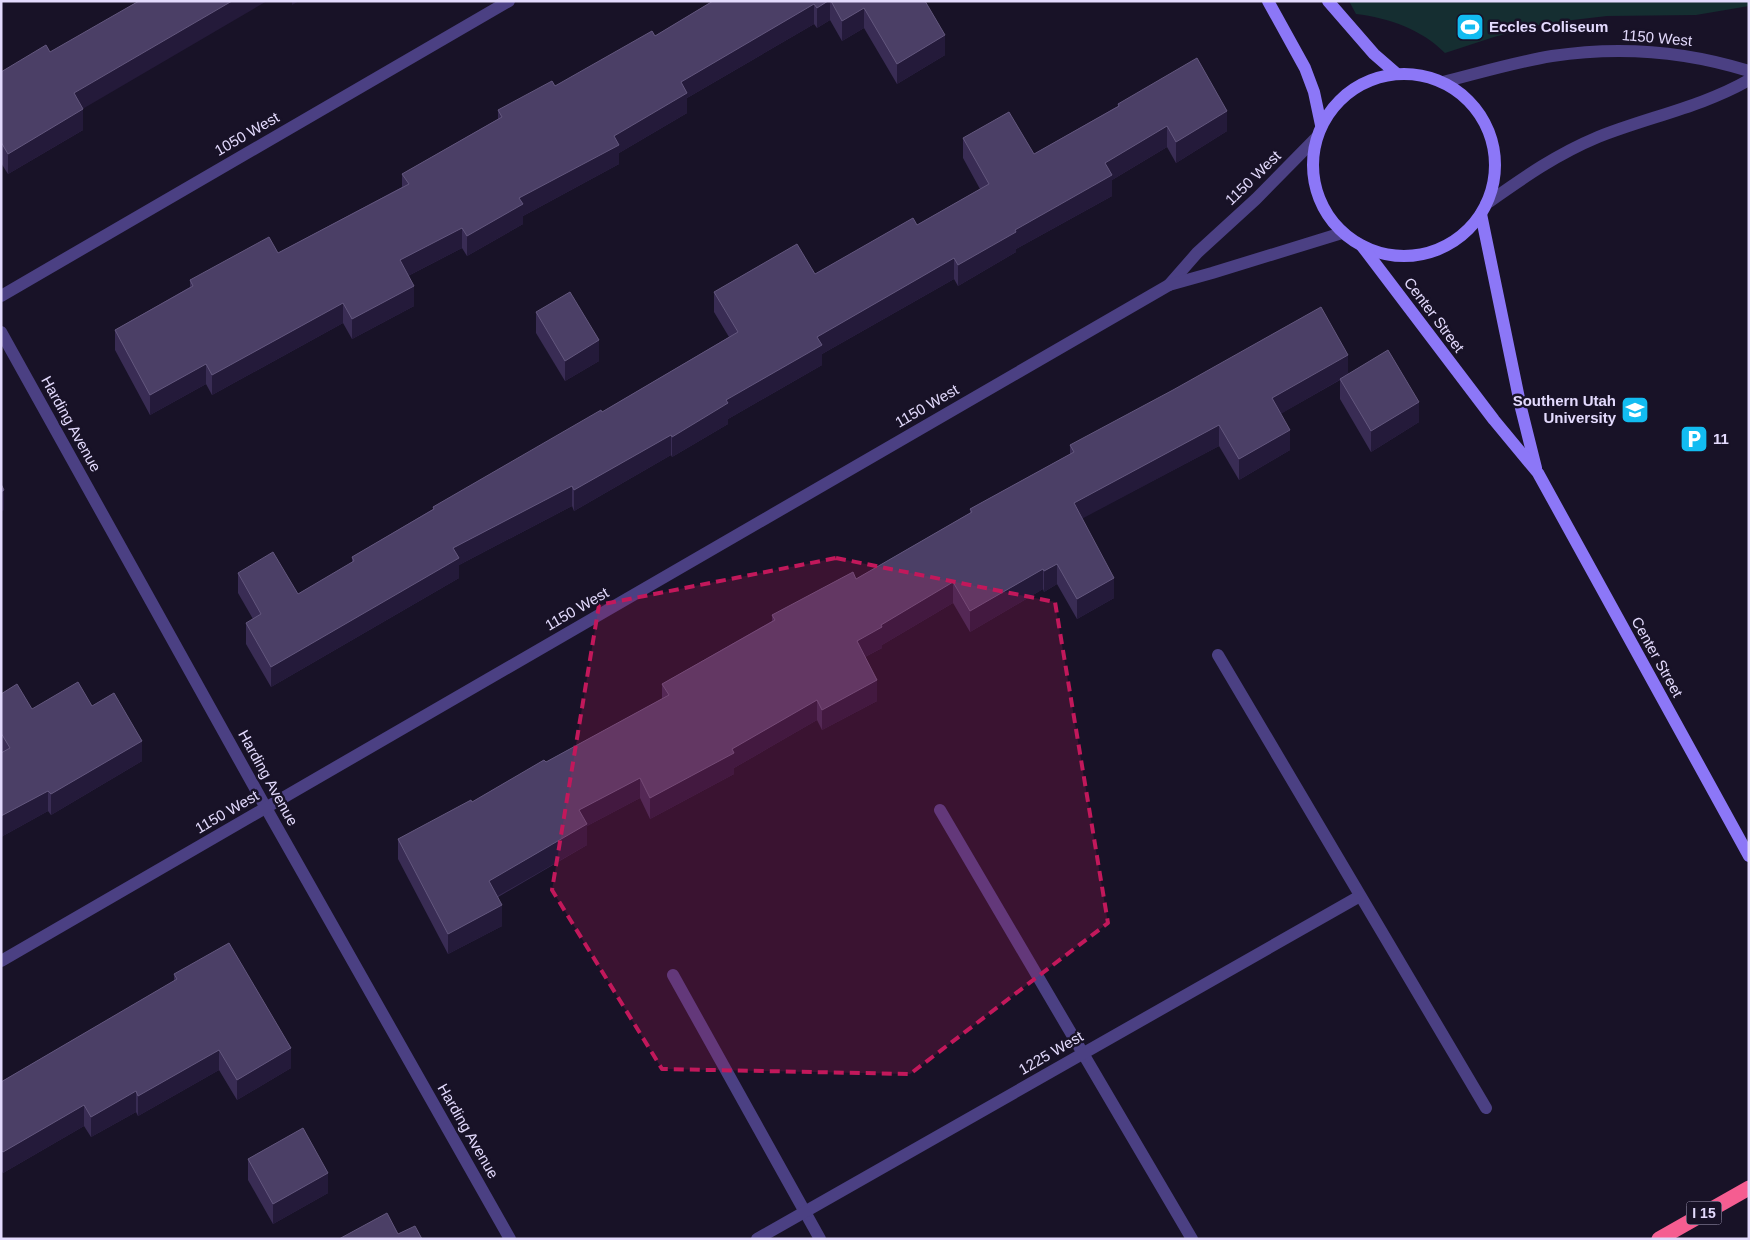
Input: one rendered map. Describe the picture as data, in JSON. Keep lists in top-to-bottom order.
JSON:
{
  "streets": {
    "highway": ["I 15"],
    "main road": ["Center Street"],
    "street": [
      "1150 West",
      "1050 West",
      "Harding Avenue",
      "1225 West"
    ]
  },
  "crossings": [
    ["1150 West", "Harding Avenue"]
  ],
  "places": {
    "sports": ["Eccles Coliseum"],
    "school or university": ["Southern Utah University"],
    "parking": ["11"]
  }
}
